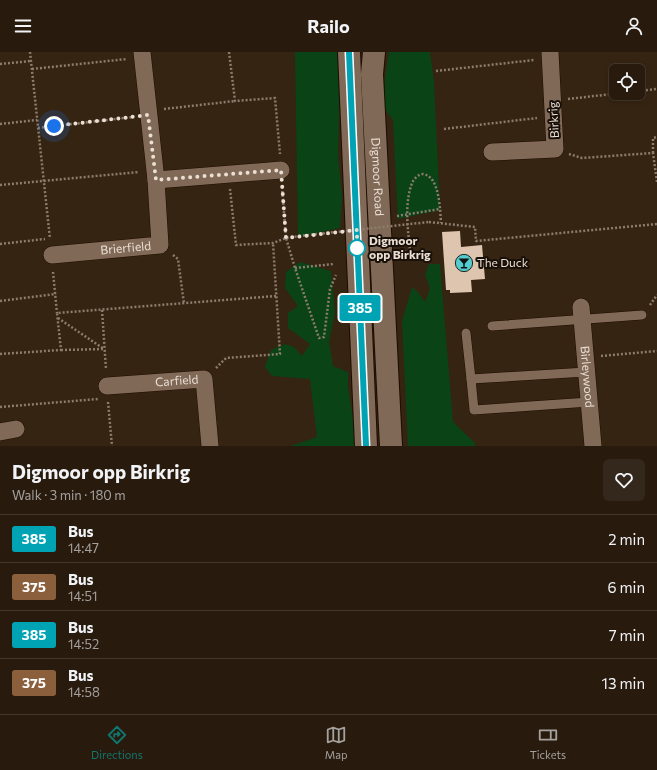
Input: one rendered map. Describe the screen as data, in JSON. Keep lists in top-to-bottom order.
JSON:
{
  "streets": {
    "street": [
      "Birkrig",
      "Digmoor Road",
      "Brierfield",
      "Birleywood",
      "Carfield"
    ]
  },
  "places": {
    "other": ["Digmoor opp Birkrig"],
    "bar": ["The Duck"]
  },
  "lines": ["bus line 385"],
  "page": {
    "header": "Railo",
    "on_map": "385",
    "heading": ["Digmoor opp Birkrig", "Walk · 3 min · 180 m"],
    "list": [
      {
        "mark": "385",
        "name": "Bus",
        "note": "14:47",
        "value": "2 min"
      },
      {
        "mark": "375",
        "name": "Bus",
        "note": "14:51",
        "value": "6 min"
      },
      {
        "mark": "385",
        "name": "Bus",
        "note": "14:52",
        "value": "7 min"
      },
      {
        "mark": "375",
        "name": "Bus",
        "note": "14:58",
        "value": "13 min"
      }
    ],
    "tabs": ["Directions", "Map", "Tickets"]
  }
}
